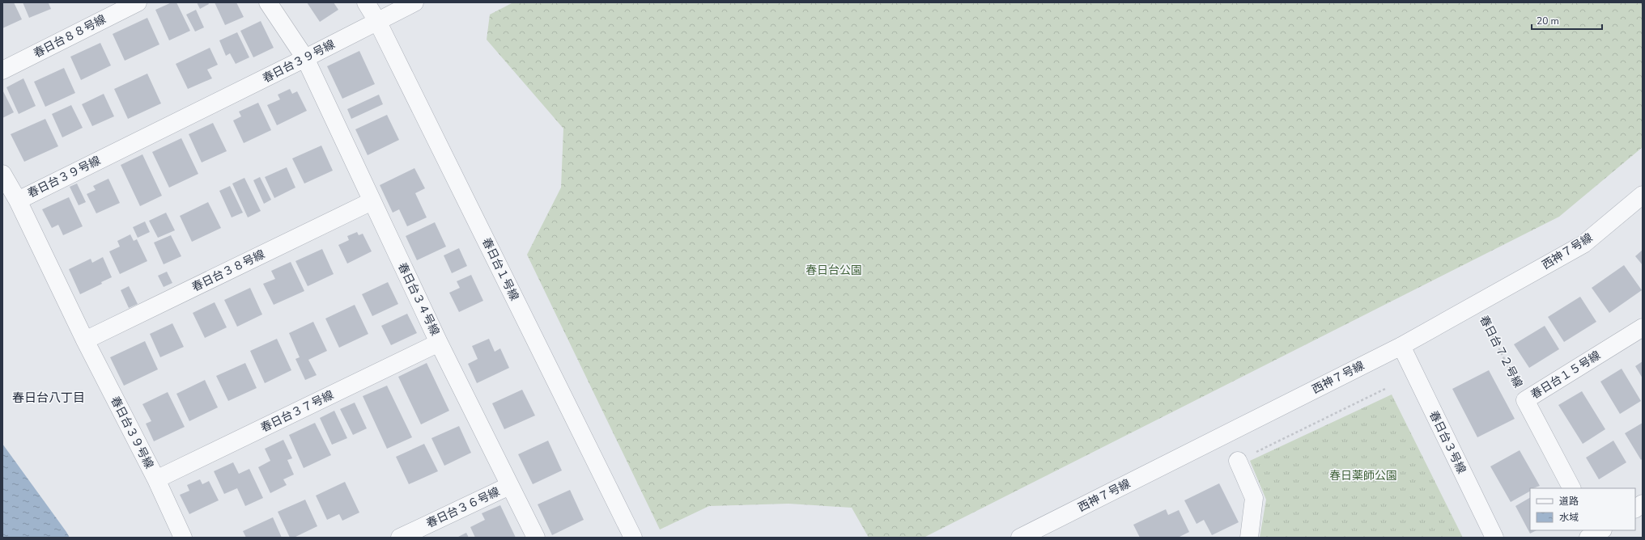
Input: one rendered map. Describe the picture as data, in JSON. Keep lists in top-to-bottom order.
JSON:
{
  "streets": {
    "street": [
      "春日台８８号線",
      "春日台３９号線",
      "西神７号線",
      "春日台１号線",
      "春日台３８号線",
      "春日台３４号線",
      "春日台１５号線",
      "春日台３７号線",
      "春日台３号線",
      "春日台３６号線"
    ],
    "path": ["春日台７２号線"]
  },
  "crossings": [
    ["春日台３９号線", "春日台１号線"],
    ["春日台３９号線", "春日台３８号線"],
    ["春日台３９号線", "春日台３４号線"],
    ["春日台３９号線", "春日台３７号線"],
    ["西神７号線", "春日台７２号線"],
    ["西神７号線", "春日台３号線"],
    ["春日台３８号線", "春日台３４号線"],
    ["春日台３４号線", "春日台３７号線"],
    ["春日台３４号線", "春日台３６号線"],
    ["春日台７２号線", "春日台１５号線"]
  ],
  "districts": ["春日台八丁目"],
  "parks": ["春日台公園", "春日薬師公園"],
  "legend": ["道路", "水域"],
  "scale_bar": "20 m"
}
